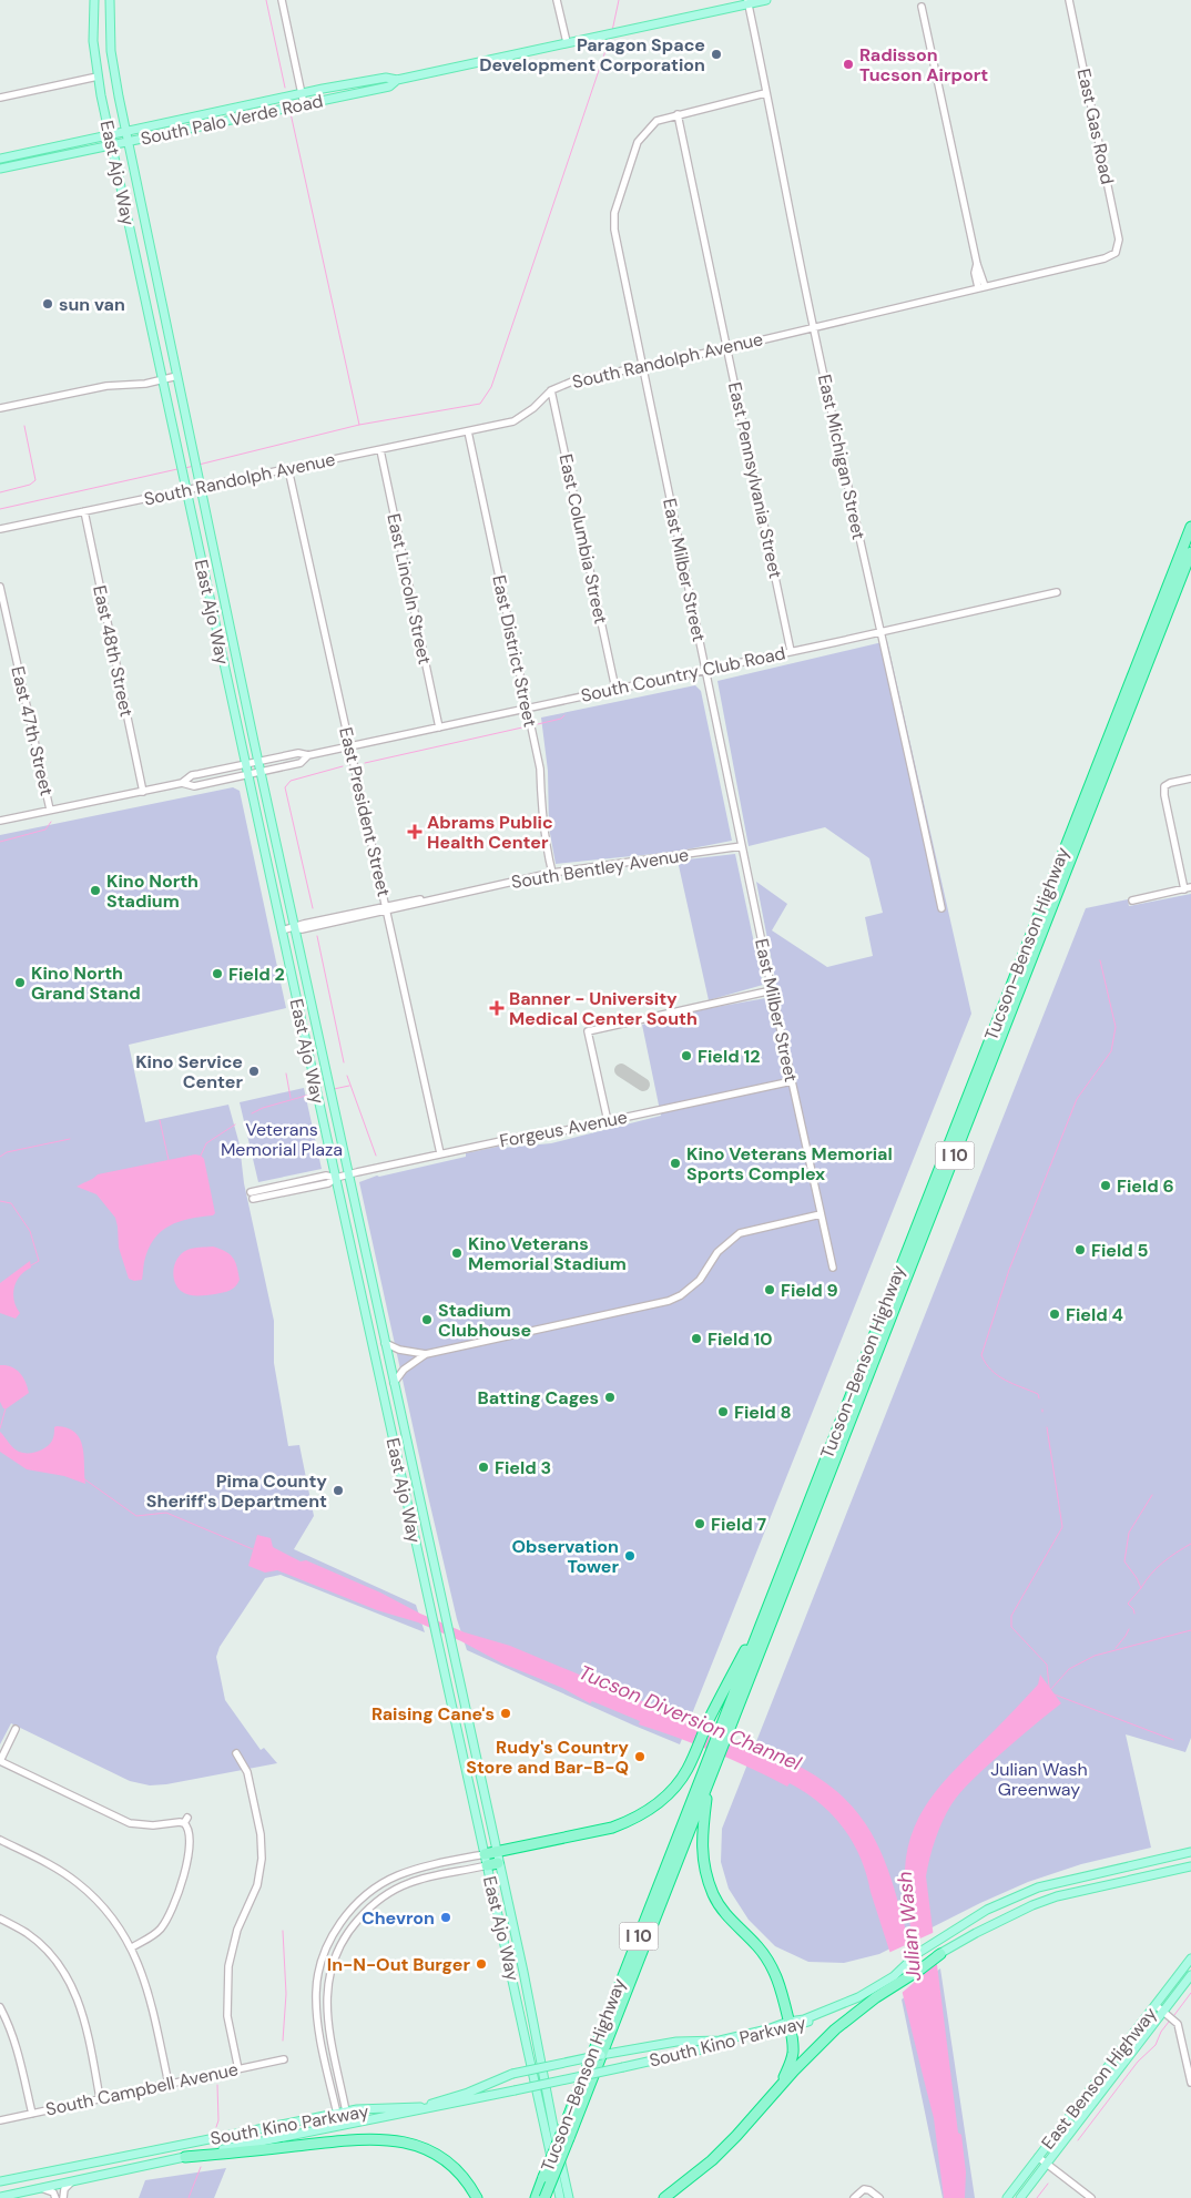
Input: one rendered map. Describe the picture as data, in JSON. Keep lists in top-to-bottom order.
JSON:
{
  "streets": {
    "highway": ["Tucson–Benson Highway", "I 10"],
    "main road": [
      "South Palo Verde Road",
      "East Ajo Way",
      "South Kino Parkway",
      "East Benson Highway"
    ],
    "street": [
      "East Gas Road",
      "South Randolph Avenue",
      "East Michigan Street",
      "East Pennsylvania Street",
      "East Columbia Street",
      "East Milber Street",
      "East Lincoln Street",
      "East 48th Street",
      "East District Street",
      "South Country Club Road",
      "East 47th Street",
      "East President Street",
      "South Bentley Avenue",
      "Forgeus Avenue",
      "South Campbell Avenue"
    ]
  },
  "crossings": [
    ["South Palo Verde Road", "East Ajo Way"],
    ["South Palo Verde Road", "East Michigan Street"],
    ["East Gas Road", "South Randolph Avenue"],
    ["East Ajo Way", "South Randolph Avenue"],
    ["East Ajo Way", "South Country Club Road"],
    ["East Ajo Way", "South Bentley Avenue"],
    ["East Ajo Way", "Forgeus Avenue"],
    ["South Randolph Avenue", "East Michigan Street"],
    ["South Randolph Avenue", "East Pennsylvania Street"],
    ["South Randolph Avenue", "East Columbia Street"],
    ["South Randolph Avenue", "East Milber Street"],
    ["South Randolph Avenue", "East Lincoln Street"],
    ["South Randolph Avenue", "East 48th Street"],
    ["South Randolph Avenue", "East District Street"],
    ["South Randolph Avenue", "East President Street"],
    ["East Michigan Street", "East Milber Street"],
    ["East Michigan Street", "South Country Club Road"],
    ["East Pennsylvania Street", "East Milber Street"],
    ["East Pennsylvania Street", "South Country Club Road"],
    ["East Columbia Street", "South Country Club Road"],
    ["East Milber Street", "South Country Club Road"],
    ["East Milber Street", "South Bentley Avenue"],
    ["East Milber Street", "Forgeus Avenue"],
    ["East Lincoln Street", "South Country Club Road"],
    ["East 48th Street", "South Country Club Road"],
    ["East District Street", "South Country Club Road"],
    ["East District Street", "South Bentley Avenue"],
    ["South Country Club Road", "East 47th Street"],
    ["South Country Club Road", "East President Street"],
    ["East President Street", "South Bentley Avenue"],
    ["East President Street", "Forgeus Avenue"]
  ],
  "water": ["Tucson Diversion Channel", "Julian Wash"],
  "parks": ["Veterans Memorial Plaza", "Julian Wash Greenway"],
  "places": {
    "other": [
      "Paragon Space Development Corporation",
      "Radisson Tucson Airport",
      "sun van",
      "Kino North Stadium",
      "Field 2",
      "Kino North Grand Stand",
      "Field 12",
      "Kino Service Center",
      "Kino Veterans Memorial Sports Complex",
      "Field 6",
      "Field 5",
      "Kino Veterans Memorial Stadium",
      "Field 9",
      "Field 4",
      "Stadium Clubhouse",
      "Field 10",
      "Batting Cages",
      "Field 8",
      "Field 3",
      "Pima County Sheriff's Department",
      "Field 7",
      "Observation Tower",
      "Raising Cane's",
      "Rudy's Country Store and Bar-B-Q",
      "Chevron",
      "In-N-Out Burger"
    ],
    "health": ["Abrams Public Health Center", "Banner - University Medical Center South"]
  }
}
